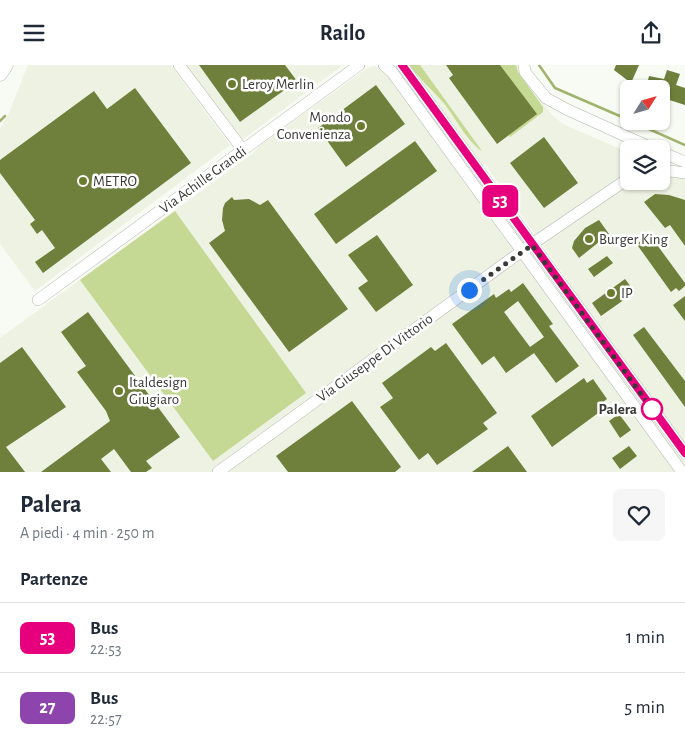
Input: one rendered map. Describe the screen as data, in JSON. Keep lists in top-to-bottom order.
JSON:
{
  "streets": {
    "street": ["Via Achille Grandi", "Via Giuseppe Di Vittorio"]
  },
  "places": [
    "Leroy Merlin",
    "Mondo Convenienza",
    "METRO",
    "Burger King",
    "IP",
    "Italdesign Giugiaro",
    "Palera"
  ],
  "lines": ["bus line 53"],
  "north": "top right",
  "page": {
    "header": "Railo",
    "on_map": "53",
    "heading": [
      ["Palera", "A piedi · 4 min · 250 m"],
      "Partenze"
    ],
    "list": [
      {
        "mark": "53",
        "name": "Bus",
        "note": "22:53",
        "value": "1 min"
      },
      {
        "mark": "27",
        "name": "Bus",
        "note": "22:57",
        "value": "5 min"
      }
    ]
  }
}
